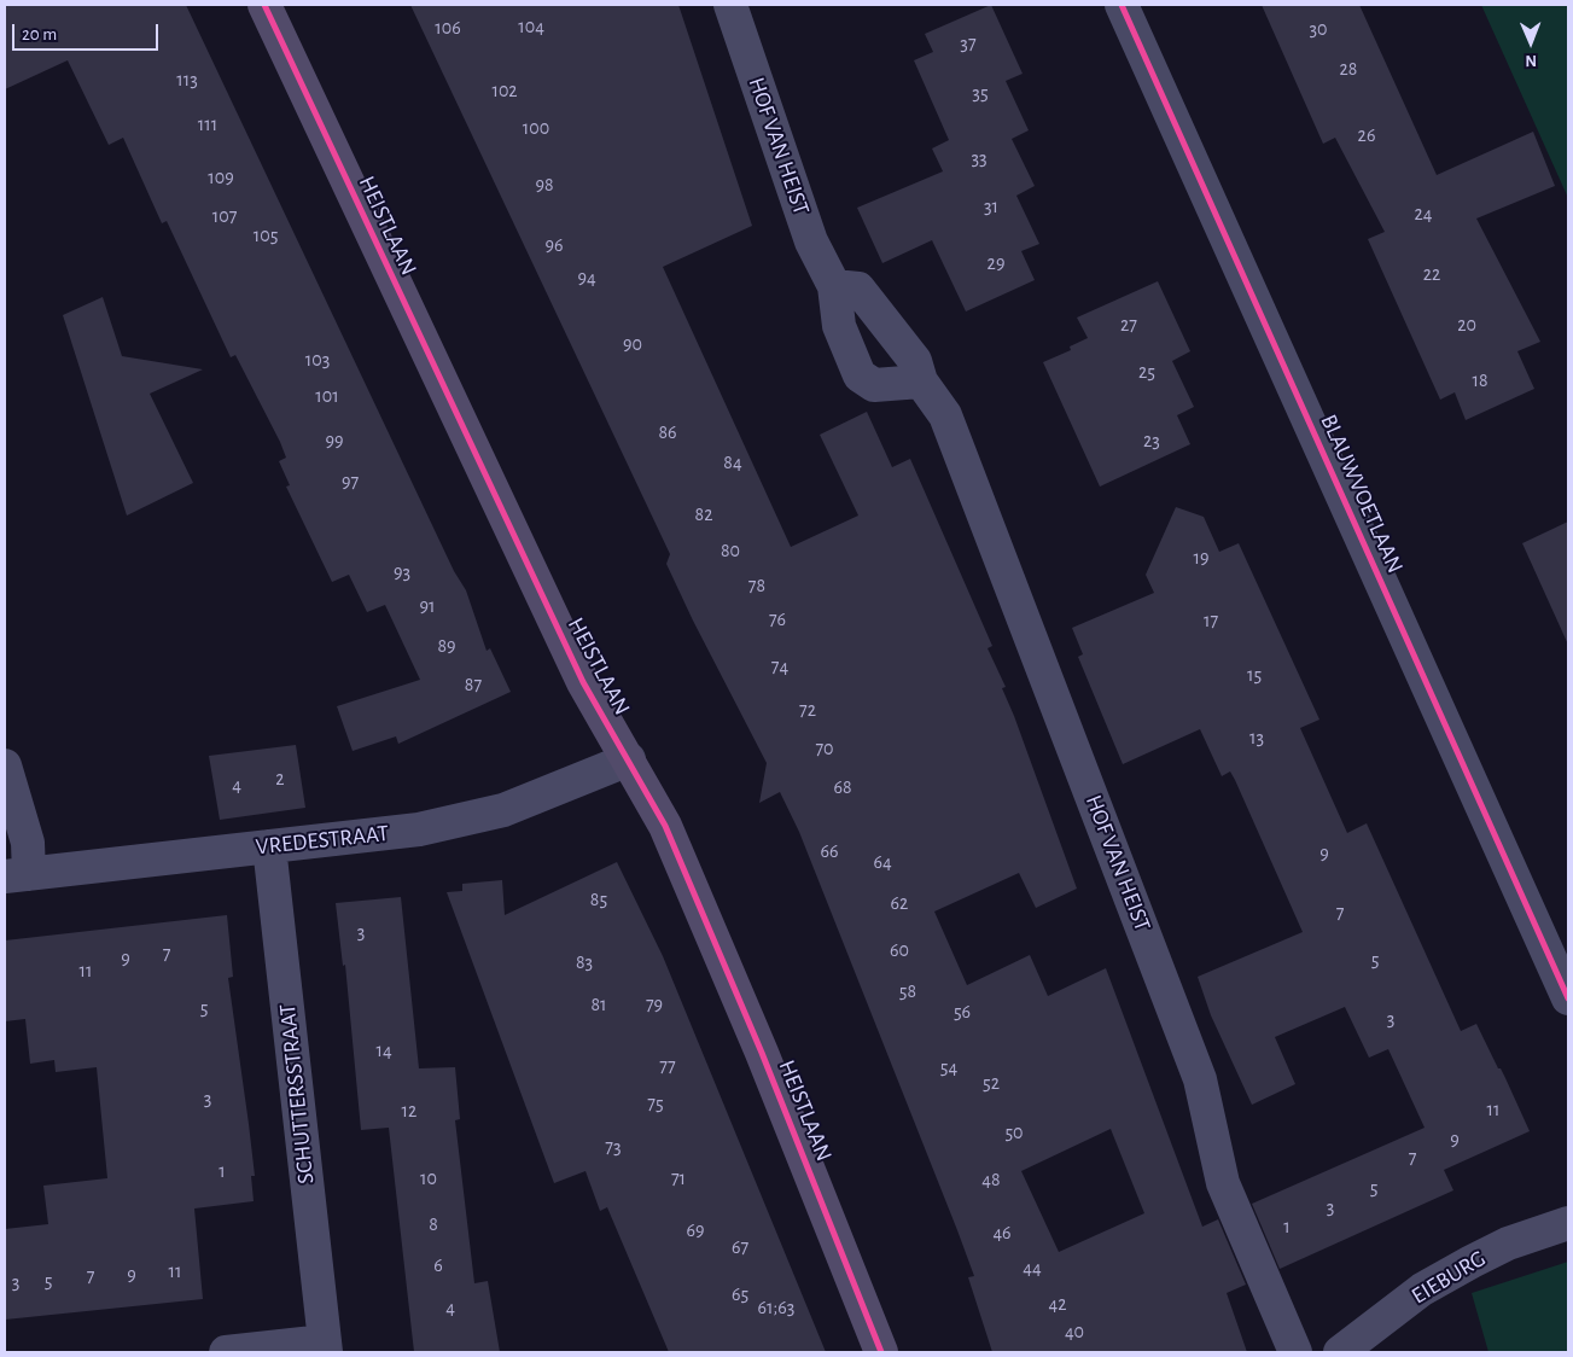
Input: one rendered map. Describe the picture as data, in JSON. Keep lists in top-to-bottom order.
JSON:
{
  "streets": {
    "main road": ["HEISTLAAN"],
    "street": [
      "HOF VAN HEIST",
      "BLAUWVOETLAAN",
      "VREDESTRAAT",
      "SCHUTTERSSTRAAT",
      "EIEBURG"
    ]
  },
  "crossings": [
    ["HEISTLAAN", "VREDESTRAAT"],
    ["VREDESTRAAT", "SCHUTTERSSTRAAT"]
  ],
  "house_numbers": [
    "104",
    "106",
    "30",
    "37",
    "28",
    "113",
    "102",
    "35",
    "111",
    "100",
    "26",
    "33",
    "109",
    "98",
    "31",
    "24",
    "107",
    "105",
    "96",
    "29",
    "22",
    "94",
    "27",
    "20",
    "90",
    "103",
    "25",
    "18",
    "101",
    "86",
    "99",
    "23",
    "84",
    "97",
    "82",
    "80",
    "19",
    "93",
    "78",
    "91",
    "76",
    "17",
    "89",
    "74",
    "15",
    "87",
    "72",
    "13",
    "70",
    "2",
    "4",
    "68",
    "66",
    "9",
    "64",
    "85",
    "62",
    "7",
    "3",
    "60",
    "7",
    "9",
    "5",
    "83",
    "11",
    "58",
    "81",
    "79",
    "5",
    "56",
    "3",
    "14",
    "77",
    "54",
    "52",
    "3",
    "75",
    "11",
    "12",
    "50",
    "9",
    "73",
    "7",
    "1",
    "10",
    "71",
    "48",
    "5",
    "3",
    "8",
    "1",
    "69",
    "46",
    "67",
    "6",
    "44",
    "11",
    "9",
    "7",
    "5",
    "3",
    "65",
    "42",
    "4",
    "61;63",
    "40"
  ],
  "scale_bar": "20 m",
  "north": "bottom"
}
